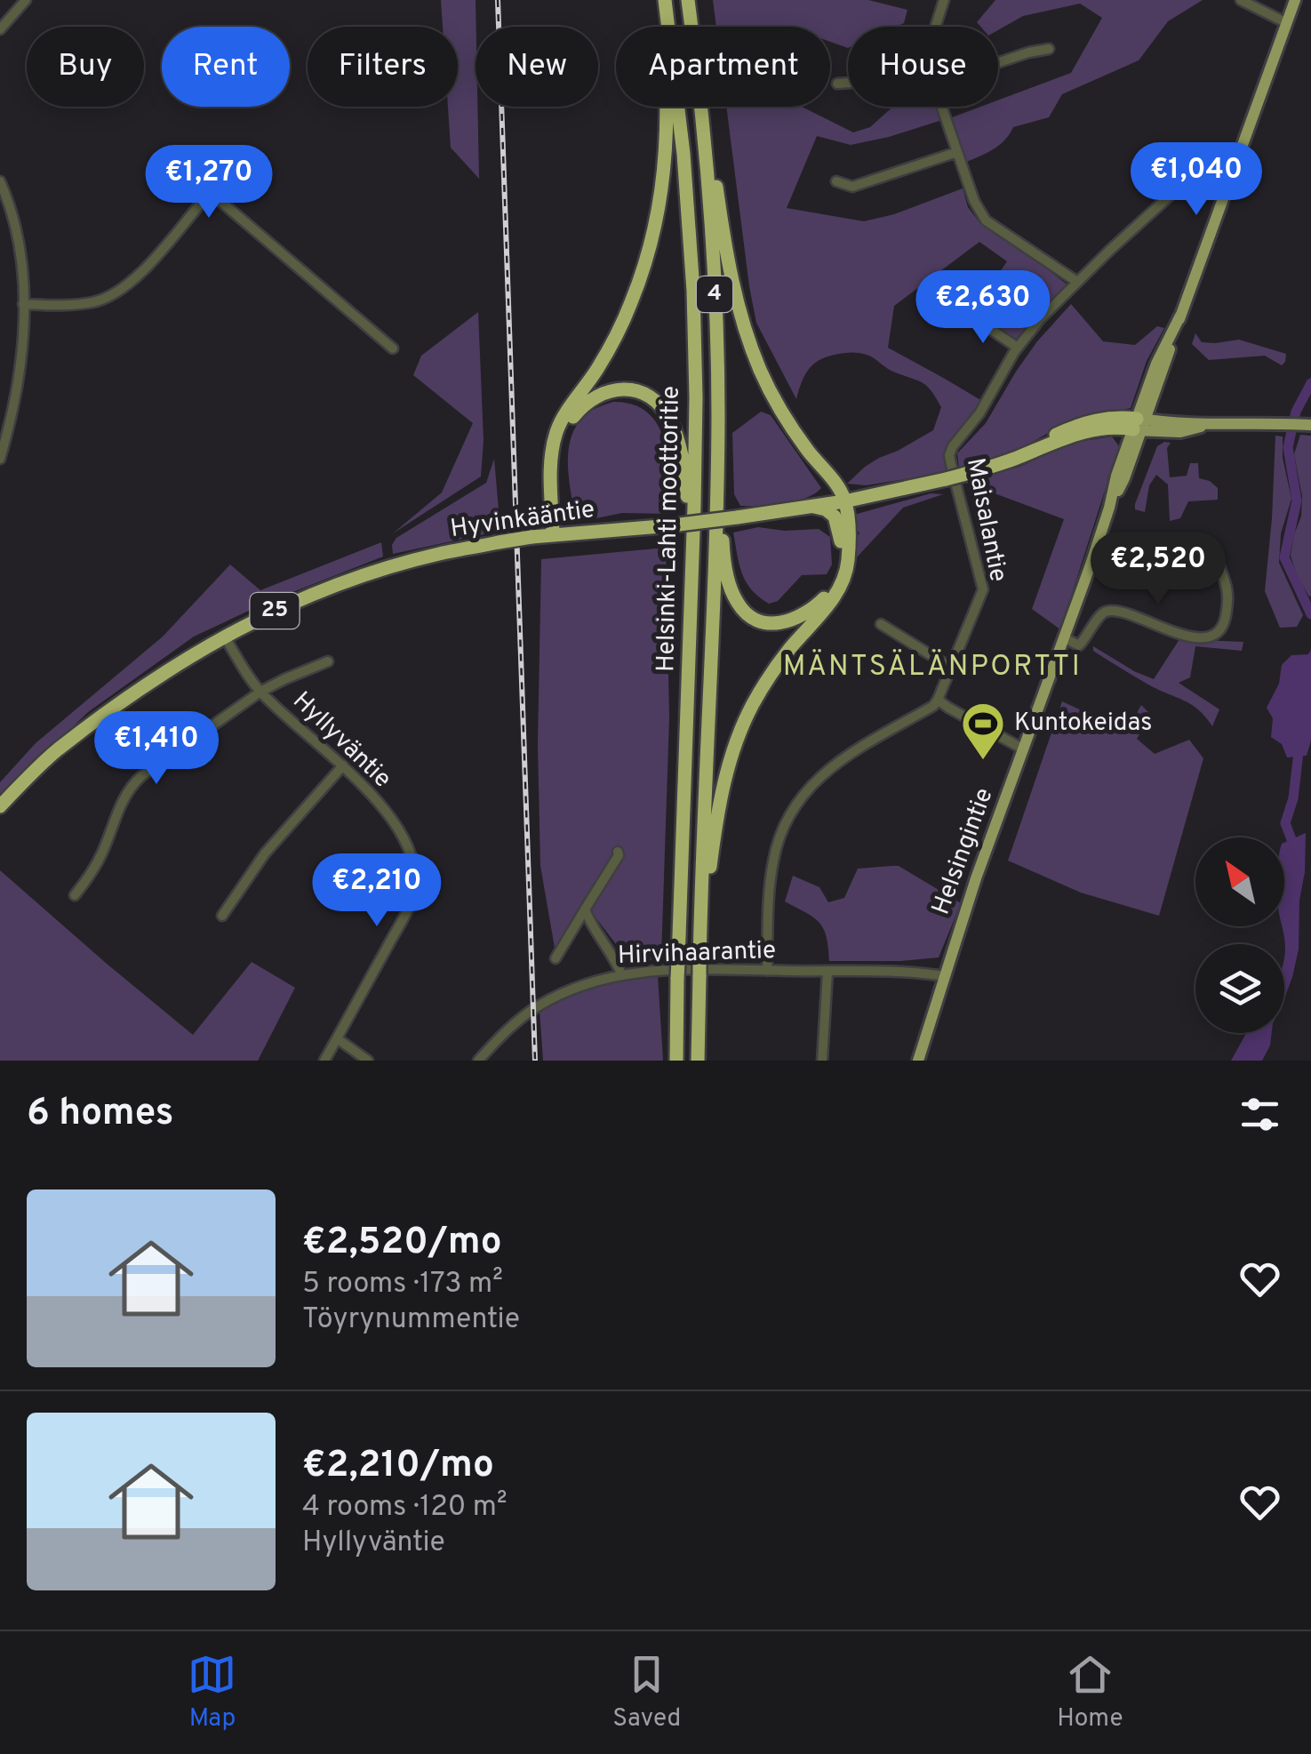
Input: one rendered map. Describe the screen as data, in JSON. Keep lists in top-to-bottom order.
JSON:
{
  "streets": {
    "highway": [
      "4",
      "Hyvinkääntie",
      "Helsinki-Lahti moottoritie",
      "25"
    ],
    "main road": ["Helsingintie"],
    "street": ["Maisalantie", "Hyllyväntie", "Hirvihaarantie"]
  },
  "crossings": [
    ["Hyvinkääntie", "Hyllyväntie"],
    ["Hyvinkääntie", "Helsingintie"],
    ["Maisalantie", "Helsingintie"],
    ["Helsingintie", "Hirvihaarantie"]
  ],
  "districts": ["MÄNTSÄLÄNPORTTI"],
  "places": {
    "sports": ["Kuntokeidas"]
  },
  "north": "top left",
  "page": {
    "chip": [
      "Buy",
      "Rent",
      "Filters",
      "New",
      "Apartment",
      "House"
    ],
    "price": [
      "€1,040",
      "€1,270",
      "€2,630",
      "€2,520",
      "€1,410",
      "€2,210"
    ],
    "heading": "6 homes",
    "list": [
      {
        "name": "€2,520/mo",
        "note": "5 rooms · 173 m² · Töyrynummentie"
      },
      {
        "name": "€2,210/mo",
        "note": "4 rooms · 120 m² · Hyllyväntie"
      }
    ],
    "tabs": ["Map", "Saved", "Home"]
  }
}
